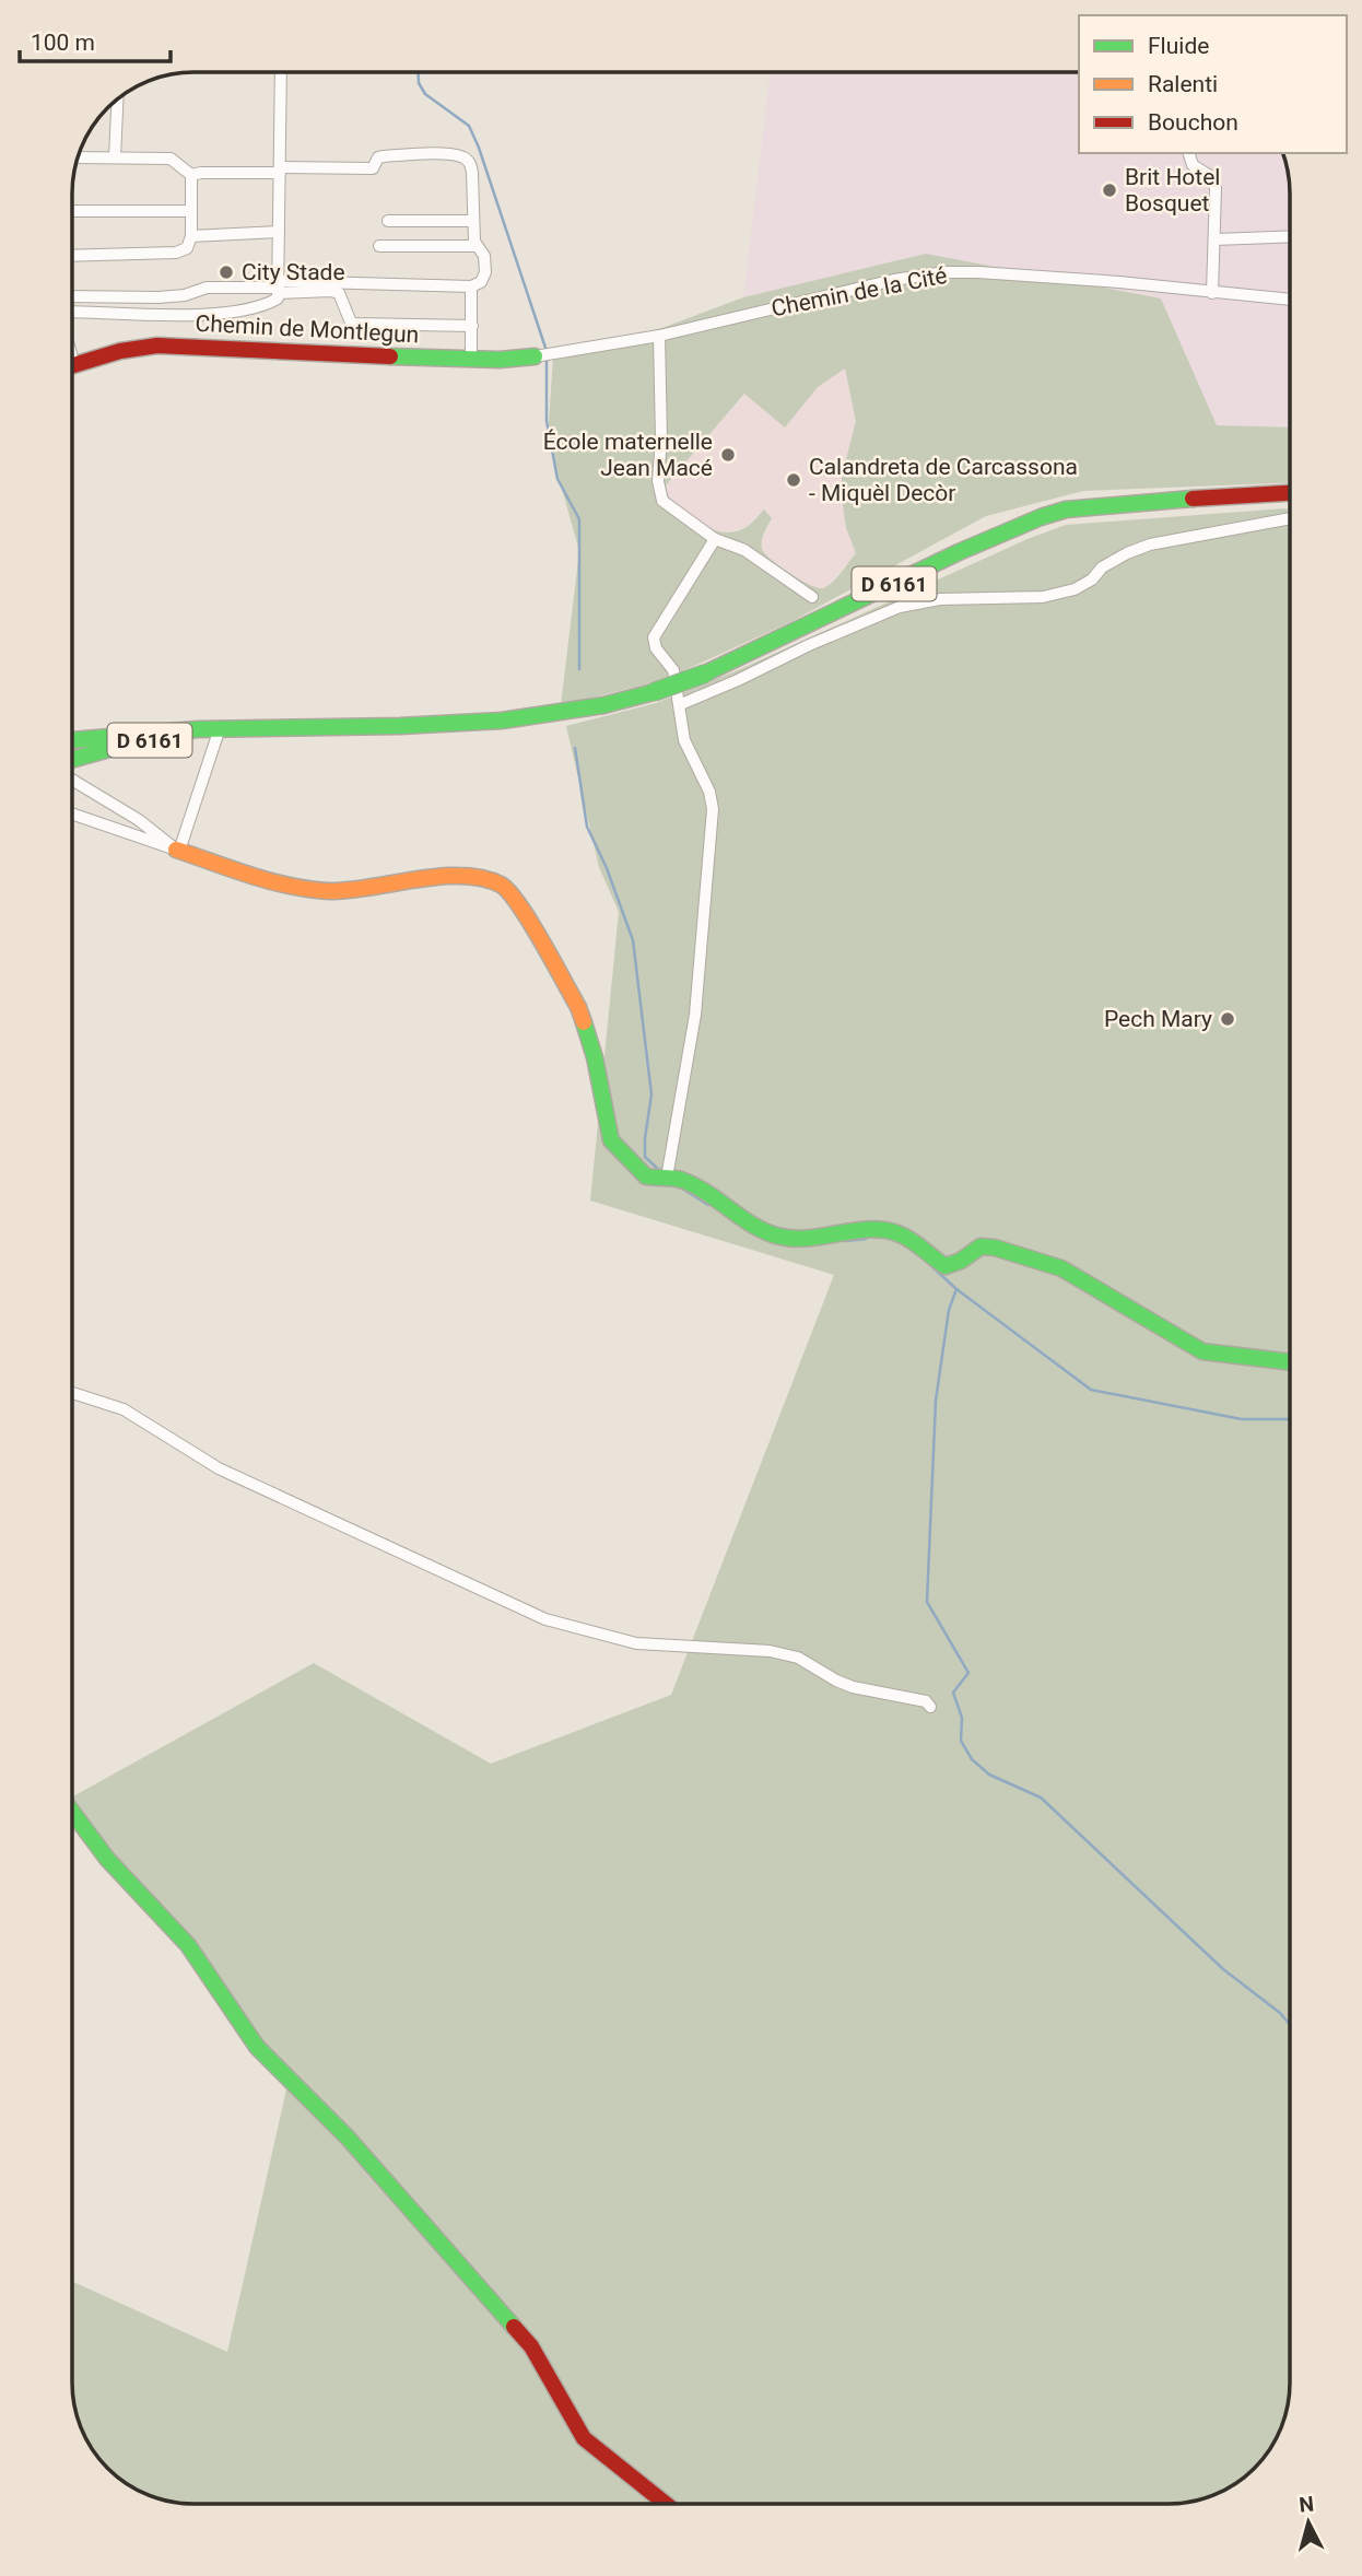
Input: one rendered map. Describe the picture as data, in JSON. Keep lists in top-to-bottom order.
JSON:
{
  "streets": {
    "street": ["Chemin de la Cité", "Chemin de Montlegun", "D 6161"]
  },
  "crossings": [
    ["Chemin de la Cité", "Chemin de Montlegun"]
  ],
  "places": [
    "Brit Hotel Bosquet",
    "City Stade",
    "École maternelle Jean Macé",
    "Calandreta de Carcassona - Miquèl Decòr",
    "Pech Mary"
  ],
  "legend": ["Fluide", "Ralenti", "Bouchon"],
  "scale_bar": "100 m",
  "north": "top"
}
